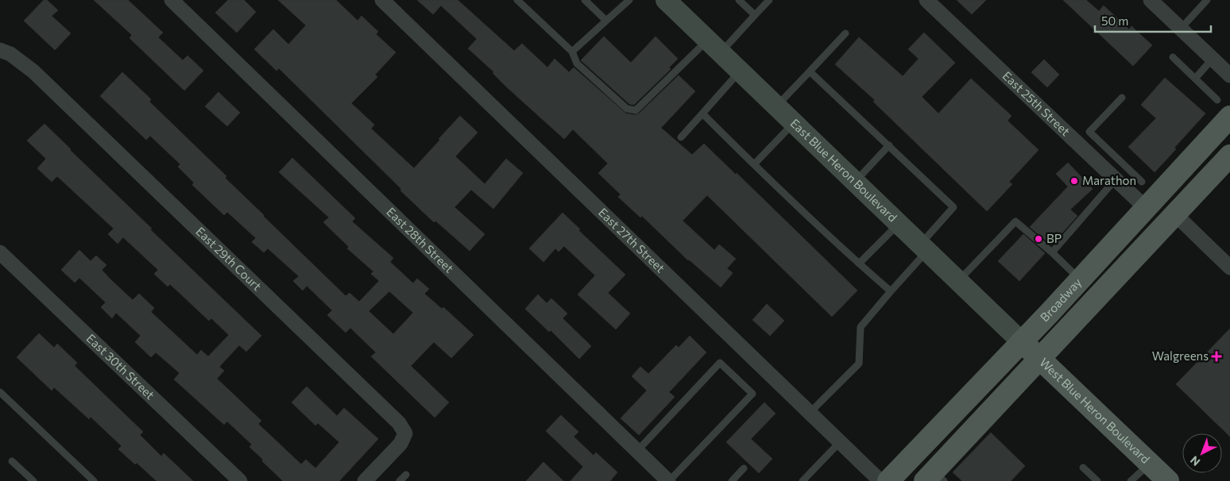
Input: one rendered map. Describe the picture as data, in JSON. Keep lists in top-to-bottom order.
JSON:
{
  "streets": {
    "main road": ["East Blue Heron Boulevard", "Broadway", "West Blue Heron Boulevard"],
    "street": [
      "East 25th Street",
      "East 28th Street",
      "East 27th Street",
      "East 29th Court",
      "East 30th Street"
    ]
  },
  "crossings": [
    ["East 25th Street", "Broadway"],
    ["East Blue Heron Boulevard", "Broadway"],
    ["East Blue Heron Boulevard", "West Blue Heron Boulevard"],
    ["Broadway", "West Blue Heron Boulevard"]
  ],
  "places": {
    "other": ["Marathon", "BP"],
    "health": ["Walgreens"]
  },
  "scale_bar": "50 m",
  "north": "bottom left"
}
